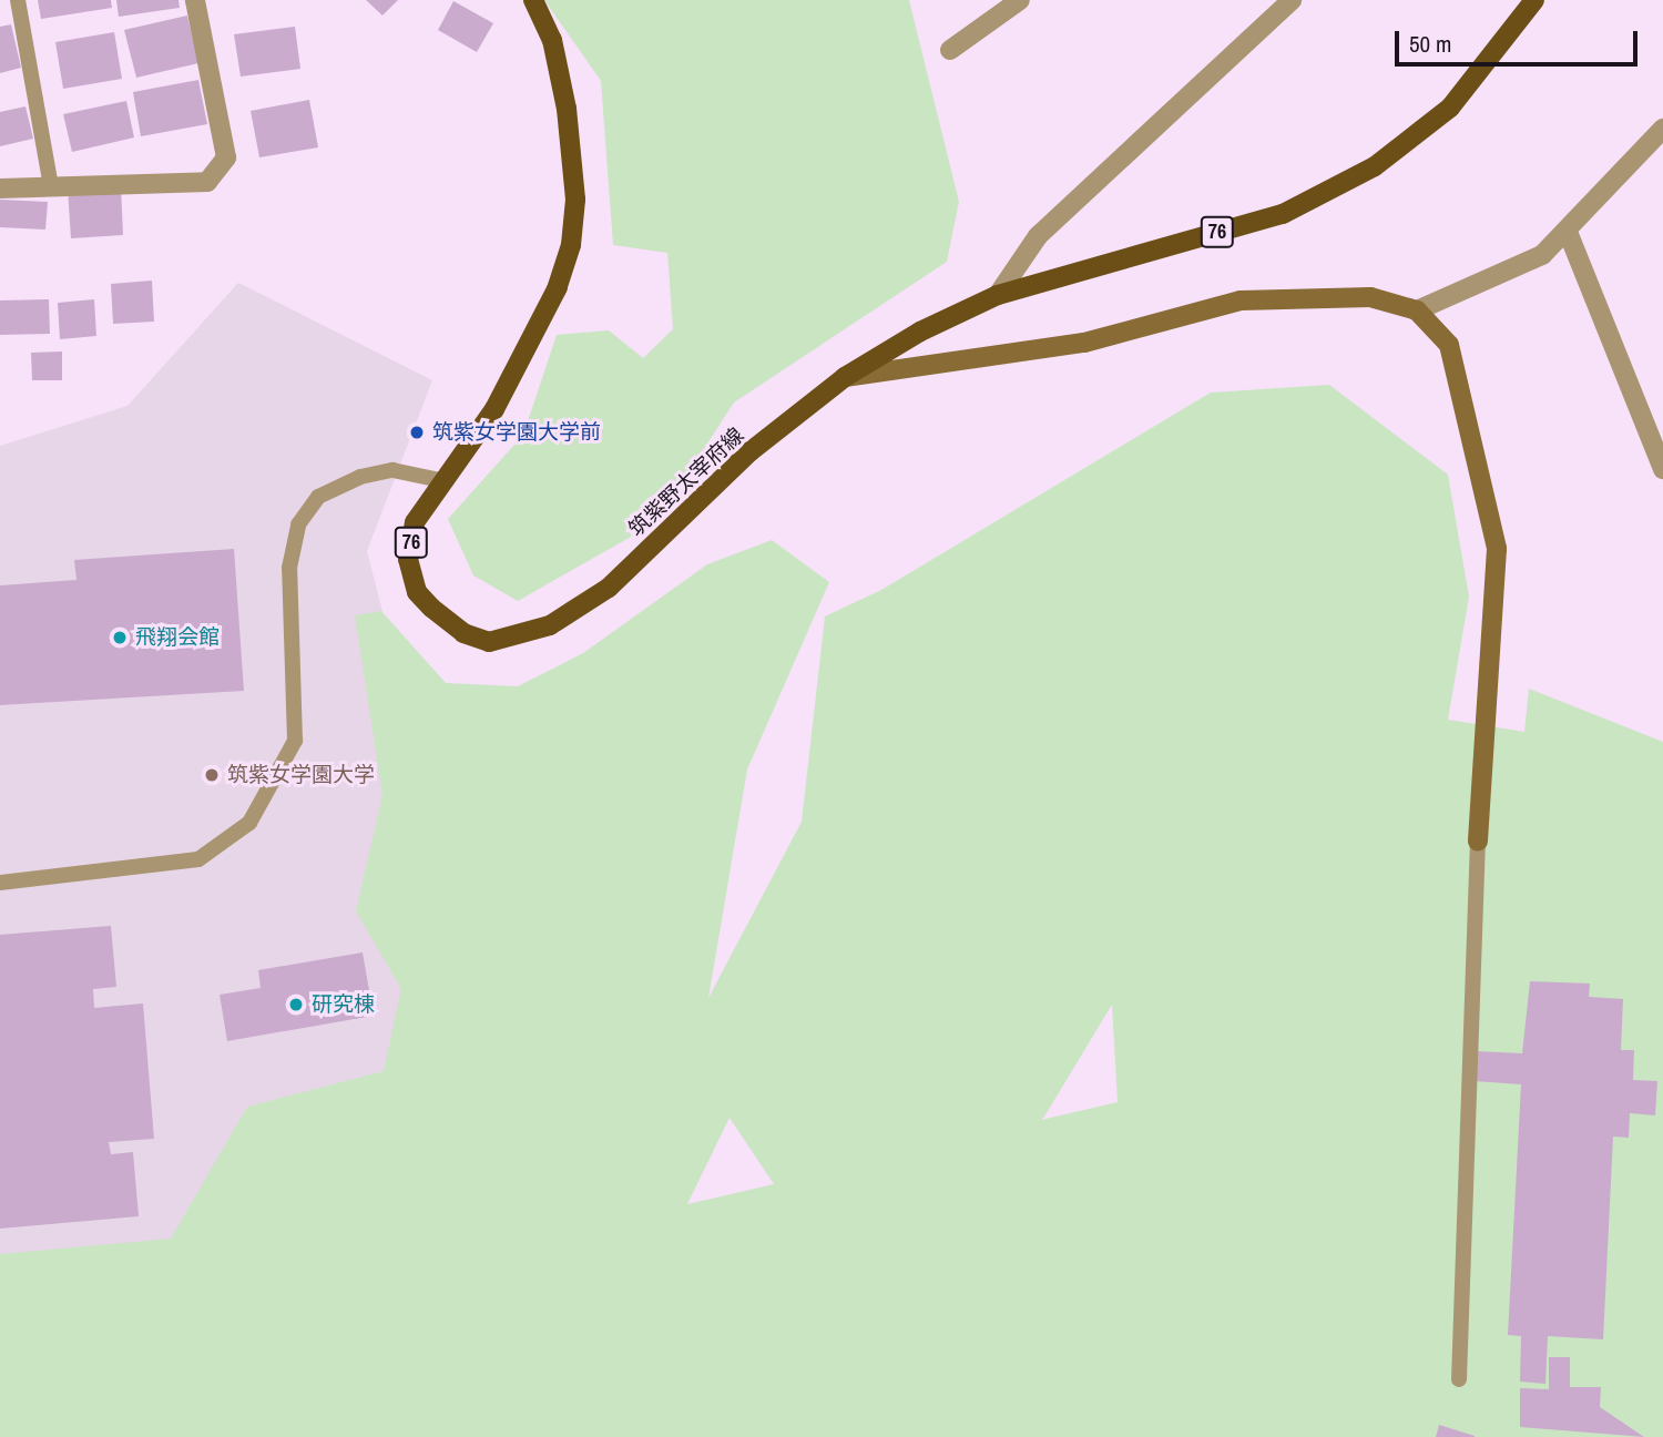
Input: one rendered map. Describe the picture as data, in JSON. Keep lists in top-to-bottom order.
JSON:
{
  "streets": {
    "main road": ["76", "筑紫野太宰府線"]
  },
  "places": [
    "筑紫女学園大学前",
    "飛翔会館",
    "筑紫女学園大学",
    "研究棟"
  ],
  "scale_bar": "50 m"
}
